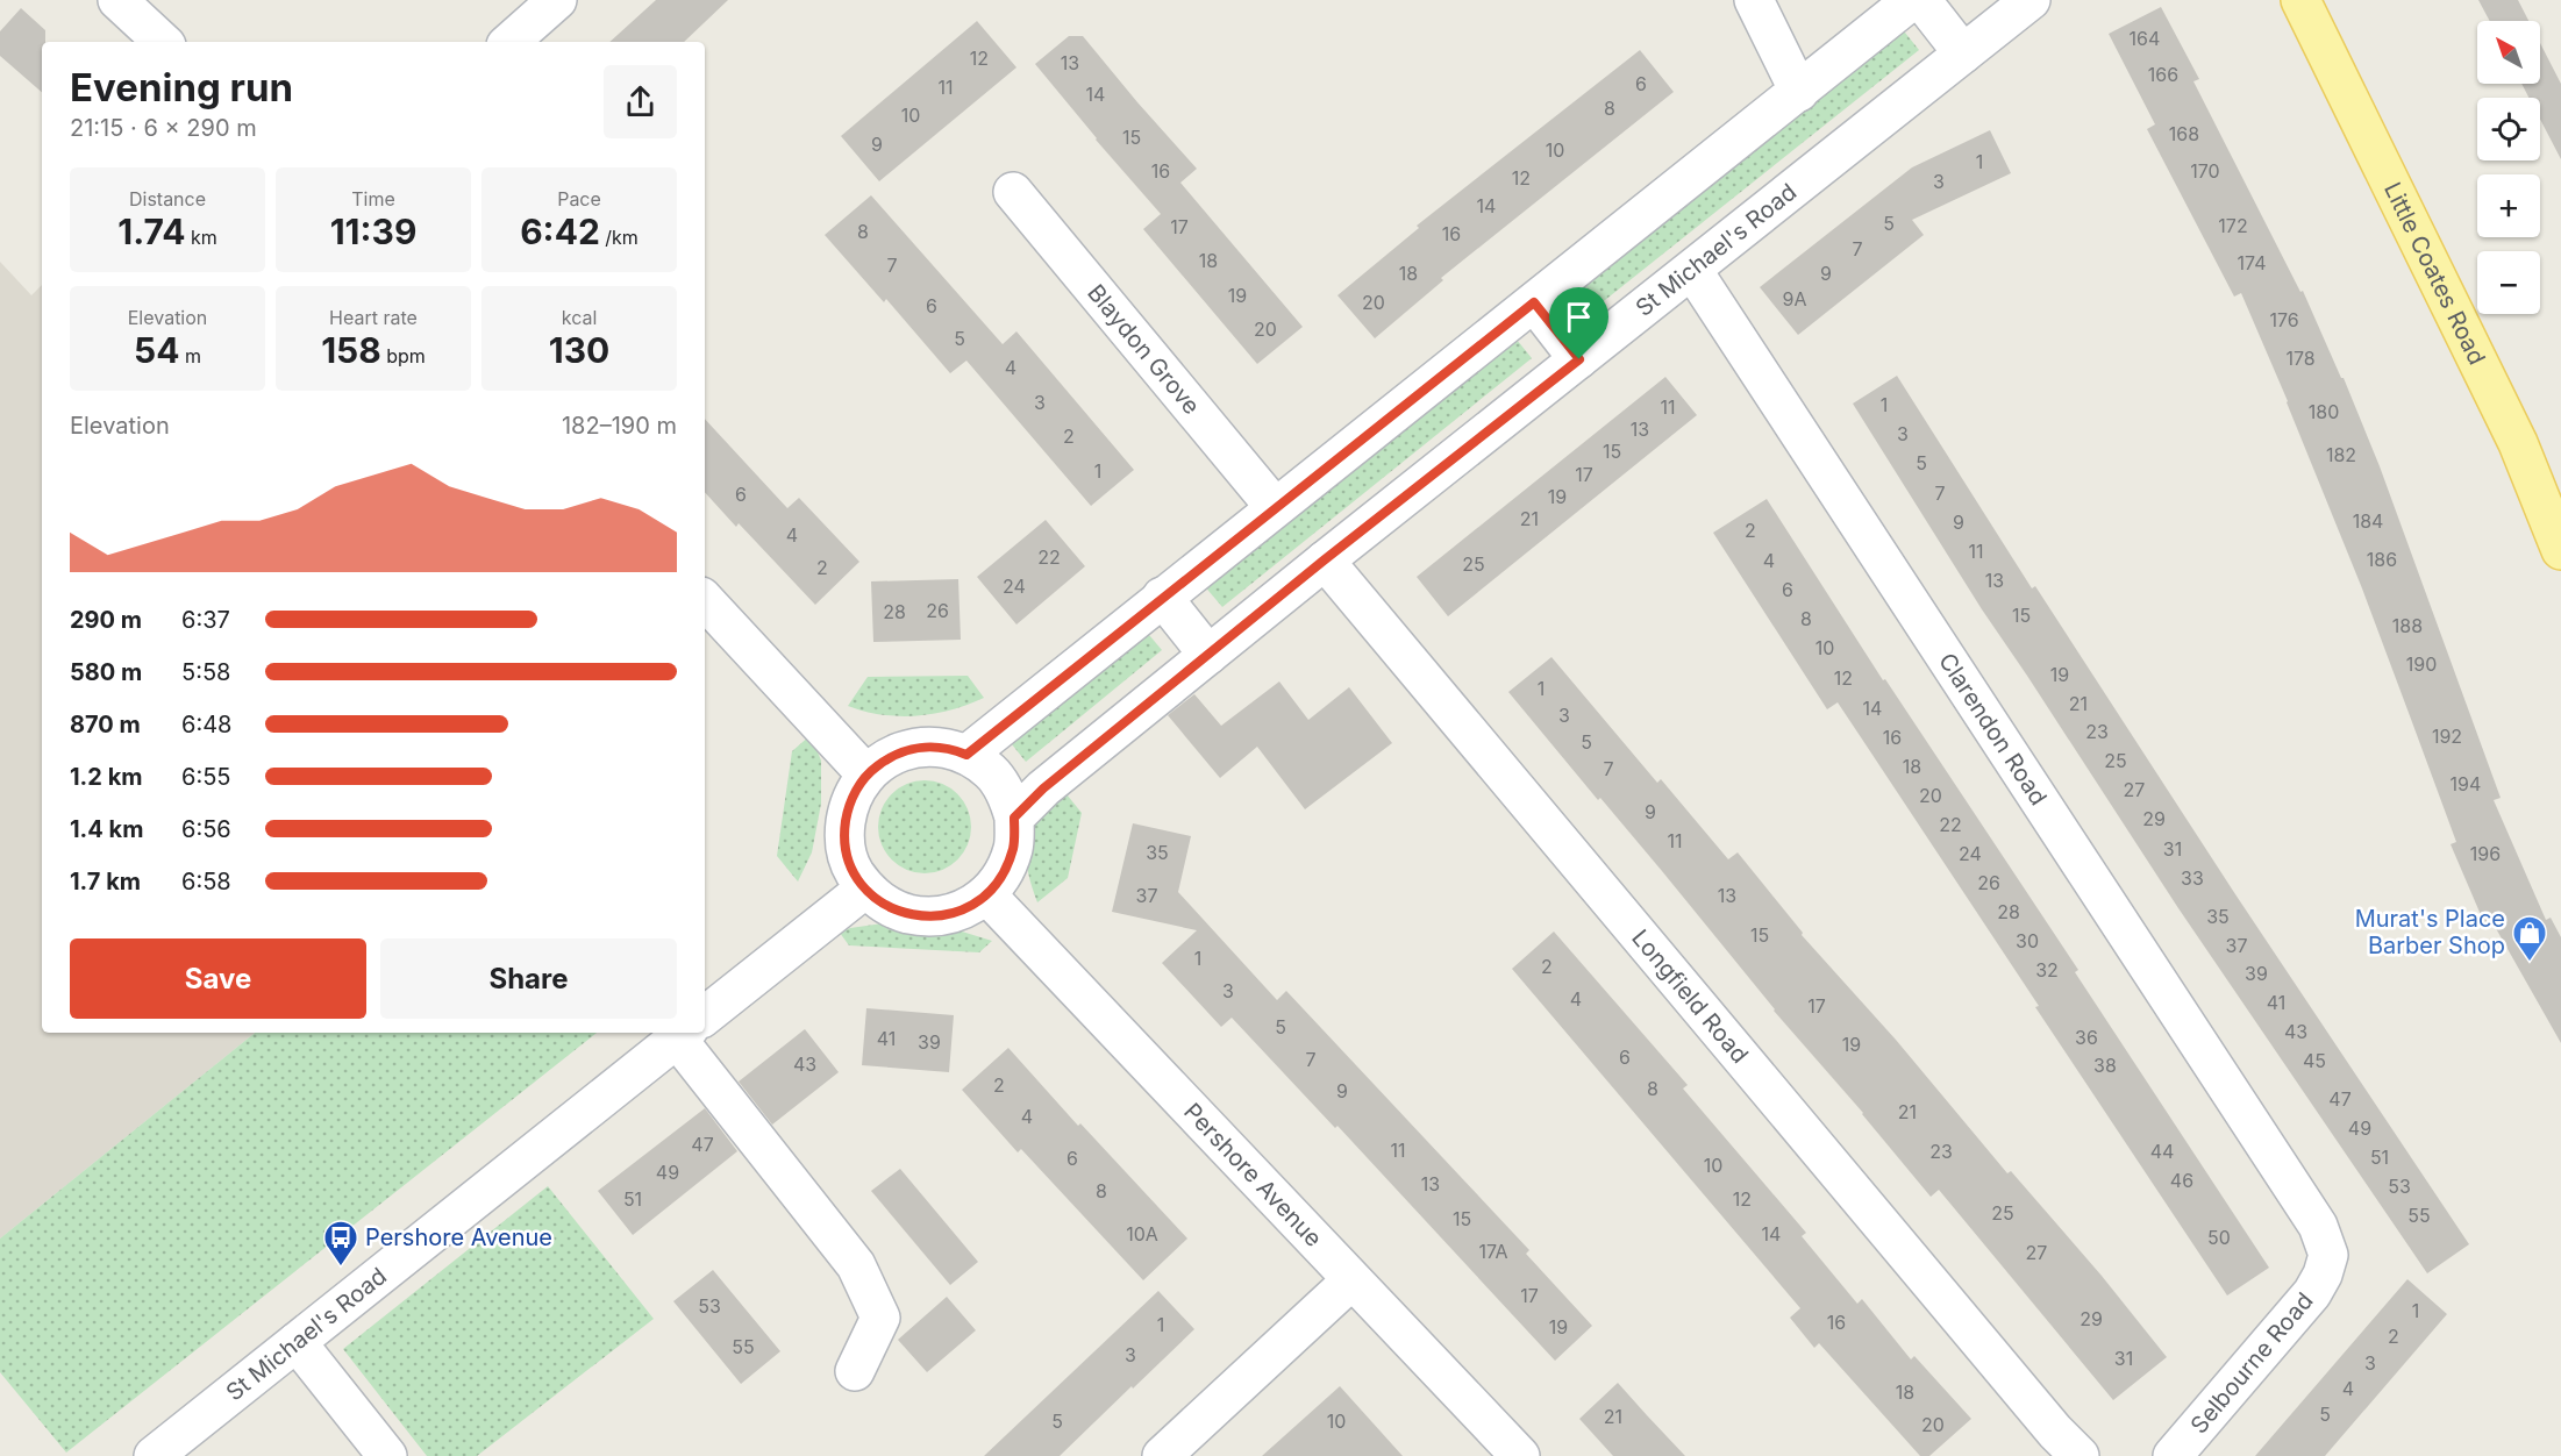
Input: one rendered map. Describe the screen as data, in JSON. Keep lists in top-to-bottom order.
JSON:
{
  "streets": {
    "main road": ["Little Coates Road"],
    "street": [
      "St Michael's Road",
      "Blaydon Grove",
      "Clarendon Road",
      "Longfield Road",
      "Pershore Avenue",
      "Selbourne Road"
    ]
  },
  "crossings": [
    ["St Michael's Road", "Clarendon Road"],
    ["St Michael's Road", "Longfield Road"],
    ["St Michael's Road", "Pershore Avenue"],
    ["Clarendon Road", "Selbourne Road"]
  ],
  "places": {
    "shop": ["Murat's Place Barber Shop"],
    "bus stop": ["Pershore Avenue"]
  },
  "house_numbers": [
    "164",
    "12",
    "13",
    "166",
    "6",
    "11",
    "14",
    "8",
    "10",
    "168",
    "15",
    "9",
    "10",
    "1",
    "16",
    "170",
    "12",
    "3",
    "14",
    "5",
    "172",
    "17",
    "8",
    "16",
    "7",
    "18",
    "174",
    "7",
    "18",
    "9",
    "19",
    "9A",
    "20",
    "6",
    "176",
    "20",
    "5",
    "178",
    "4",
    "3",
    "1",
    "11",
    "180",
    "13",
    "3",
    "2",
    "15",
    "182",
    "5",
    "1",
    "17",
    "7",
    "6",
    "19",
    "21",
    "184",
    "9",
    "2",
    "4",
    "11",
    "22",
    "186",
    "4",
    "25",
    "2",
    "13",
    "24",
    "6",
    "26",
    "28",
    "15",
    "8",
    "188",
    "10",
    "190",
    "19",
    "12",
    "1",
    "21",
    "14",
    "3",
    "23",
    "192",
    "16",
    "5",
    "25",
    "18",
    "7",
    "194",
    "27",
    "20",
    "9",
    "29",
    "22",
    "11",
    "31",
    "35",
    "24",
    "196",
    "33",
    "26",
    "37",
    "13",
    "28",
    "35",
    "15",
    "30",
    "37",
    "1",
    "2",
    "32",
    "39",
    "3",
    "4",
    "41",
    "17",
    "5",
    "43",
    "36",
    "41",
    "39",
    "19",
    "6",
    "7",
    "45",
    "43",
    "38",
    "2",
    "8",
    "9",
    "47",
    "21",
    "4",
    "49",
    "47",
    "11",
    "23",
    "44",
    "51",
    "6",
    "10",
    "49",
    "46",
    "13",
    "53",
    "8",
    "51",
    "12",
    "25",
    "55",
    "15",
    "10A",
    "14",
    "50",
    "17A",
    "27",
    "17",
    "53",
    "1",
    "29",
    "16",
    "1",
    "19",
    "2",
    "55",
    "3",
    "31",
    "3",
    "4",
    "18",
    "5",
    "21",
    "5",
    "10",
    "20"
  ],
  "north": "top left",
  "page": {
    "map_buttons": ["+", "−"],
    "heading": ["Evening run", "21:15 · 6 × 290 m"],
    "stats": [
      ["Distance", "1.74 km"],
      ["Time", "11:39"],
      ["Pace", "6:42 /km"],
      ["Elevation", "54 m"],
      ["Heart rate", "158 bpm"],
      ["kcal", "130"]
    ],
    "chart": ["Elevation", "182–190 m"],
    "list": [
      {
        "name": "290 m",
        "note": "6:37"
      },
      {
        "name": "580 m",
        "note": "5:58"
      },
      {
        "name": "870 m",
        "note": "6:48"
      },
      {
        "name": "1.2 km",
        "note": "6:55"
      },
      {
        "name": "1.4 km",
        "note": "6:56"
      },
      {
        "name": "1.7 km",
        "note": "6:58"
      }
    ],
    "buttons": ["Save", "Share"]
  }
}
